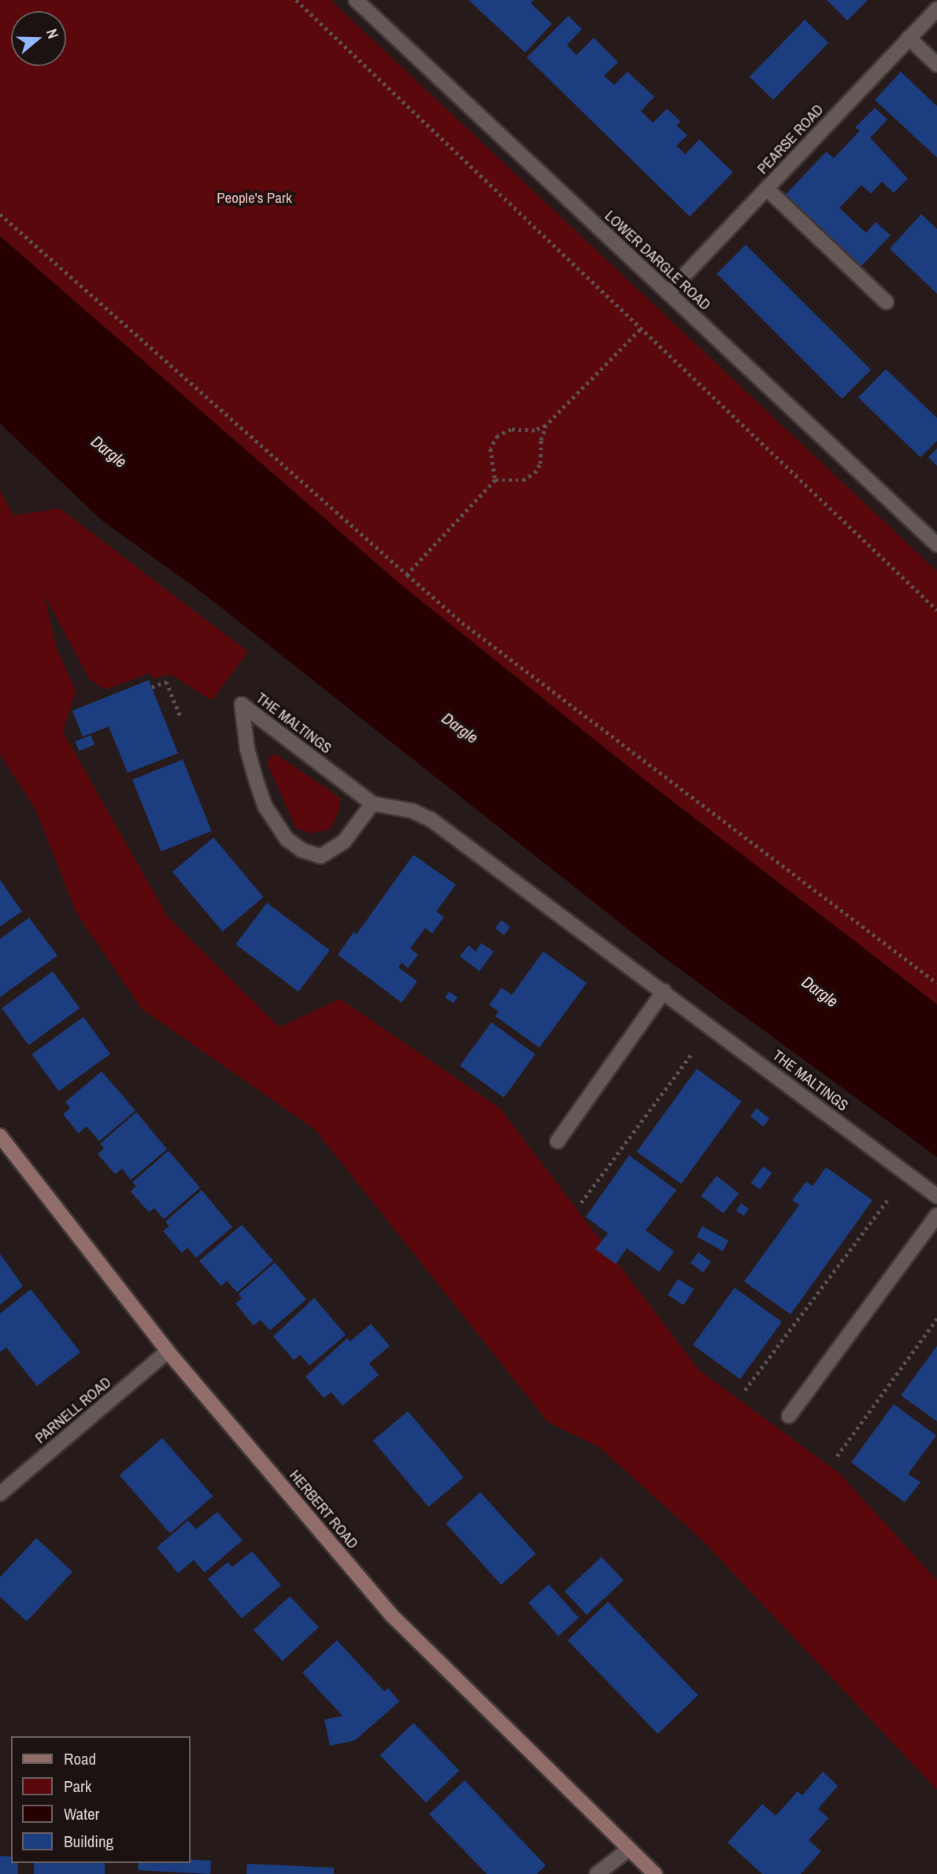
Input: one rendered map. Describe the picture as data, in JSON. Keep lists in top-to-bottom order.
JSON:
{
  "streets": {
    "street": [
      "PEARSE ROAD",
      "LOWER DARGLE ROAD",
      "THE MALTINGS",
      "PARNELL ROAD",
      "HERBERT ROAD"
    ]
  },
  "crossings": [
    ["PEARSE ROAD", "LOWER DARGLE ROAD"],
    ["PARNELL ROAD", "HERBERT ROAD"]
  ],
  "water": ["Dargle"],
  "parks": ["People's Park"],
  "legend": [
    "Road",
    "Park",
    "Water",
    "Building"
  ],
  "north": "right"
}
